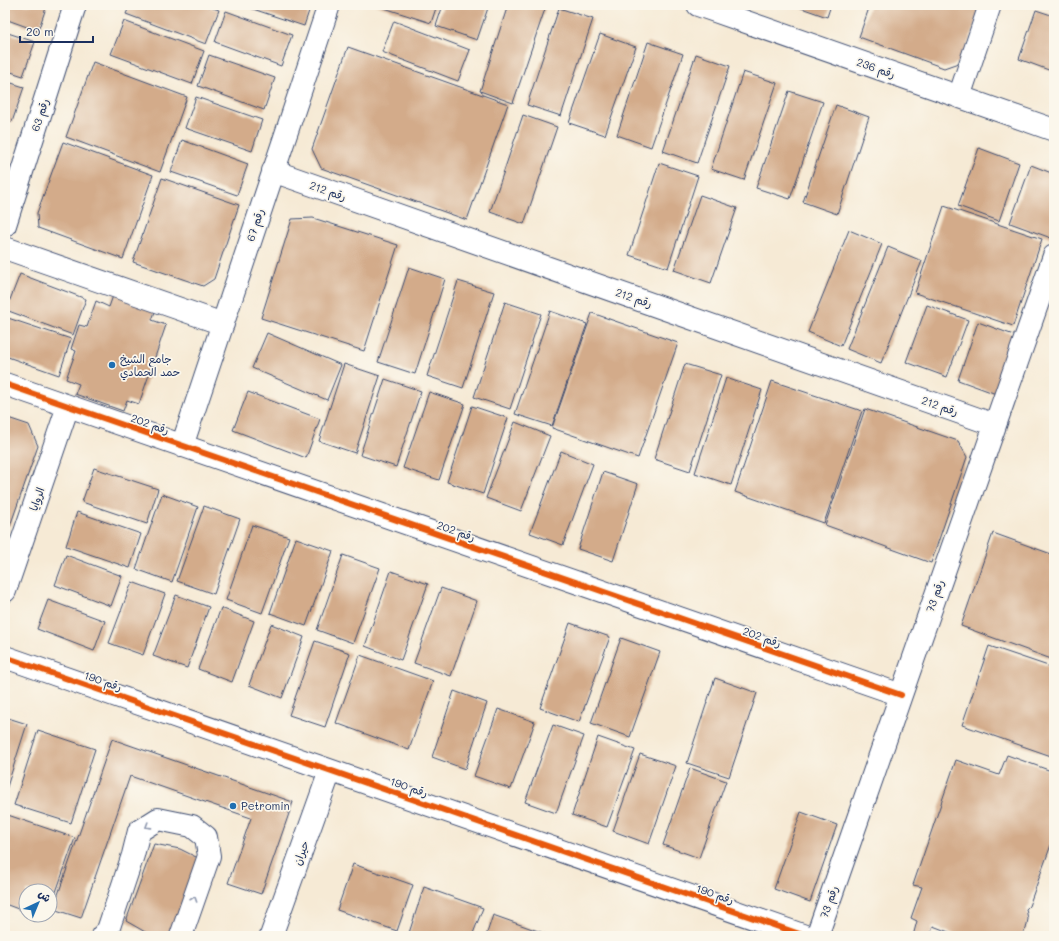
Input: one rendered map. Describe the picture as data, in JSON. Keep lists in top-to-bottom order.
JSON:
{
  "streets": {
    "street": [
      "رقم 236",
      "رقم 63",
      "رقم 212",
      "رقم 67",
      "رقم 202",
      "الروايا",
      "رقم 73",
      "رقم 190",
      "حيران"
    ]
  },
  "crossings": [
    ["رقم 212", "رقم 67"],
    ["رقم 212", "رقم 73"],
    ["رقم 67", "رقم 202"],
    ["رقم 202", "الروايا"],
    ["رقم 202", "رقم 73"],
    ["رقم 190", "حيران"]
  ],
  "places": ["جامع الشيخ حمد الحمادي", "Petromin"],
  "scale_bar": "20 m",
  "north": "top right"
}
